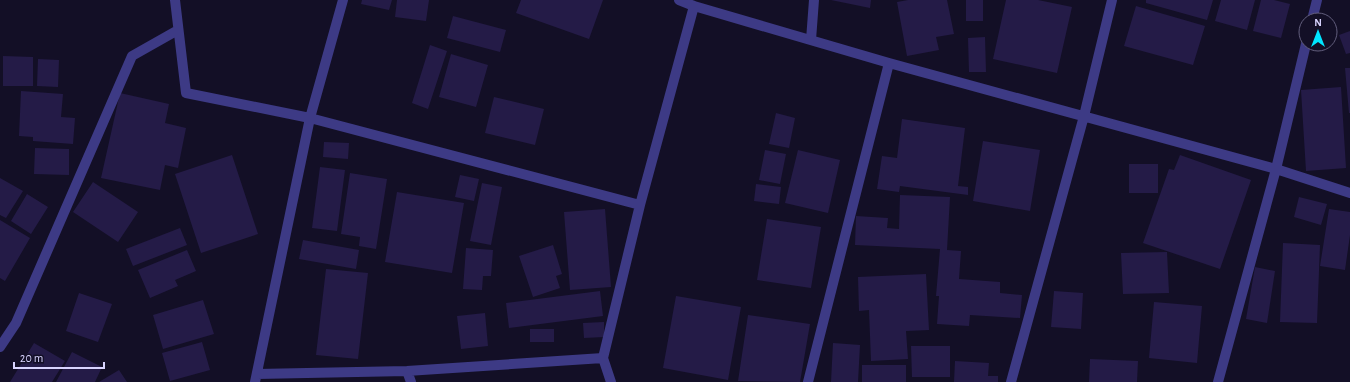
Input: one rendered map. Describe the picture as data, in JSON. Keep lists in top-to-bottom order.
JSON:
{
  "scale_bar": "20 m",
  "north": "top"
}
